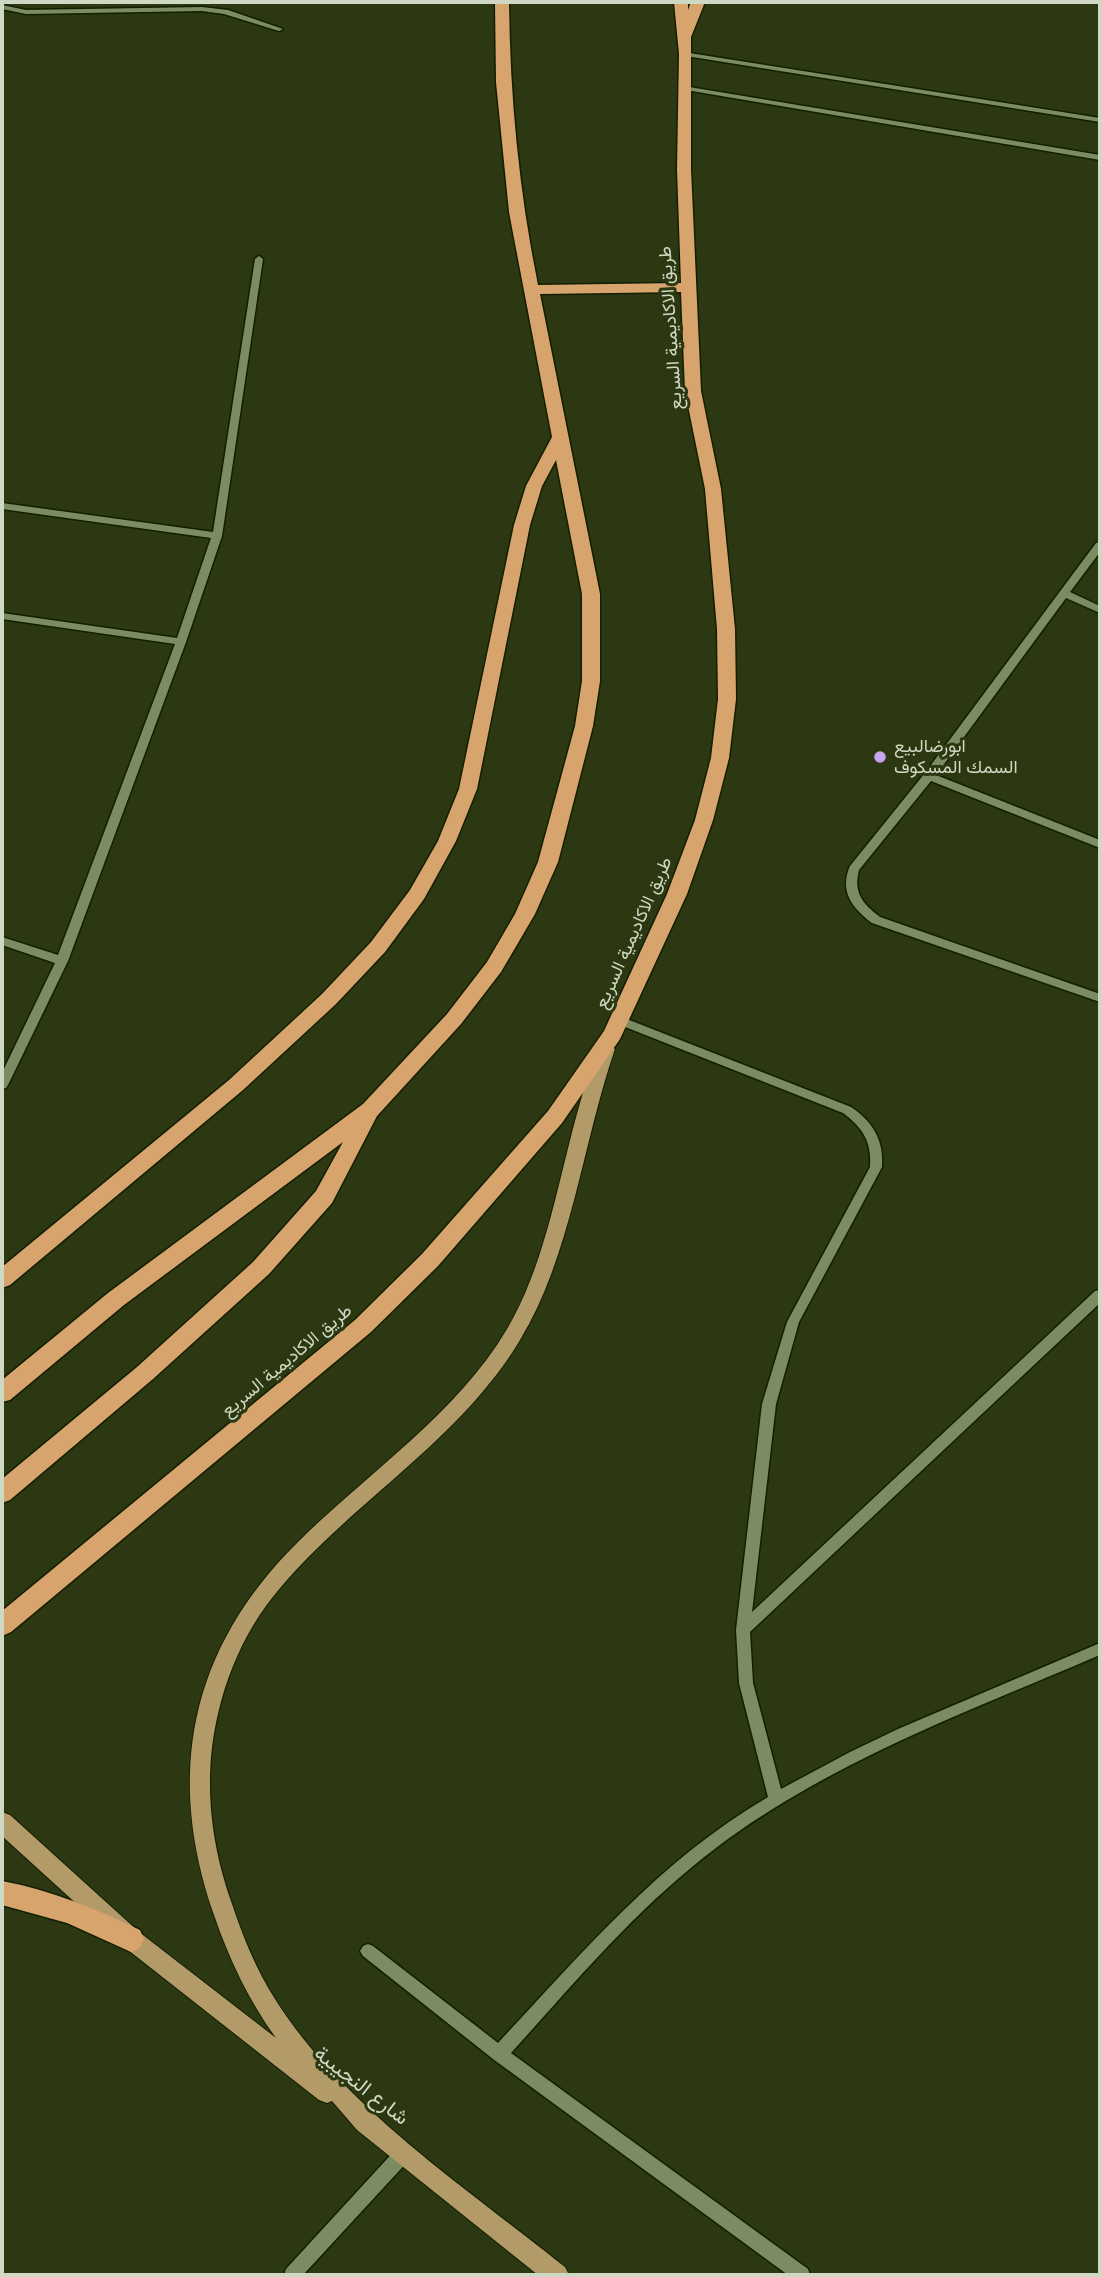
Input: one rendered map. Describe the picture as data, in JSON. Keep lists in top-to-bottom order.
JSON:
{
  "streets": {
    "highway": ["طريق الاكاديمية السريع"],
    "main road": ["شارع النجيبية"]
  },
  "places": ["ابورضالبيع السمك المسكوف"]
}
